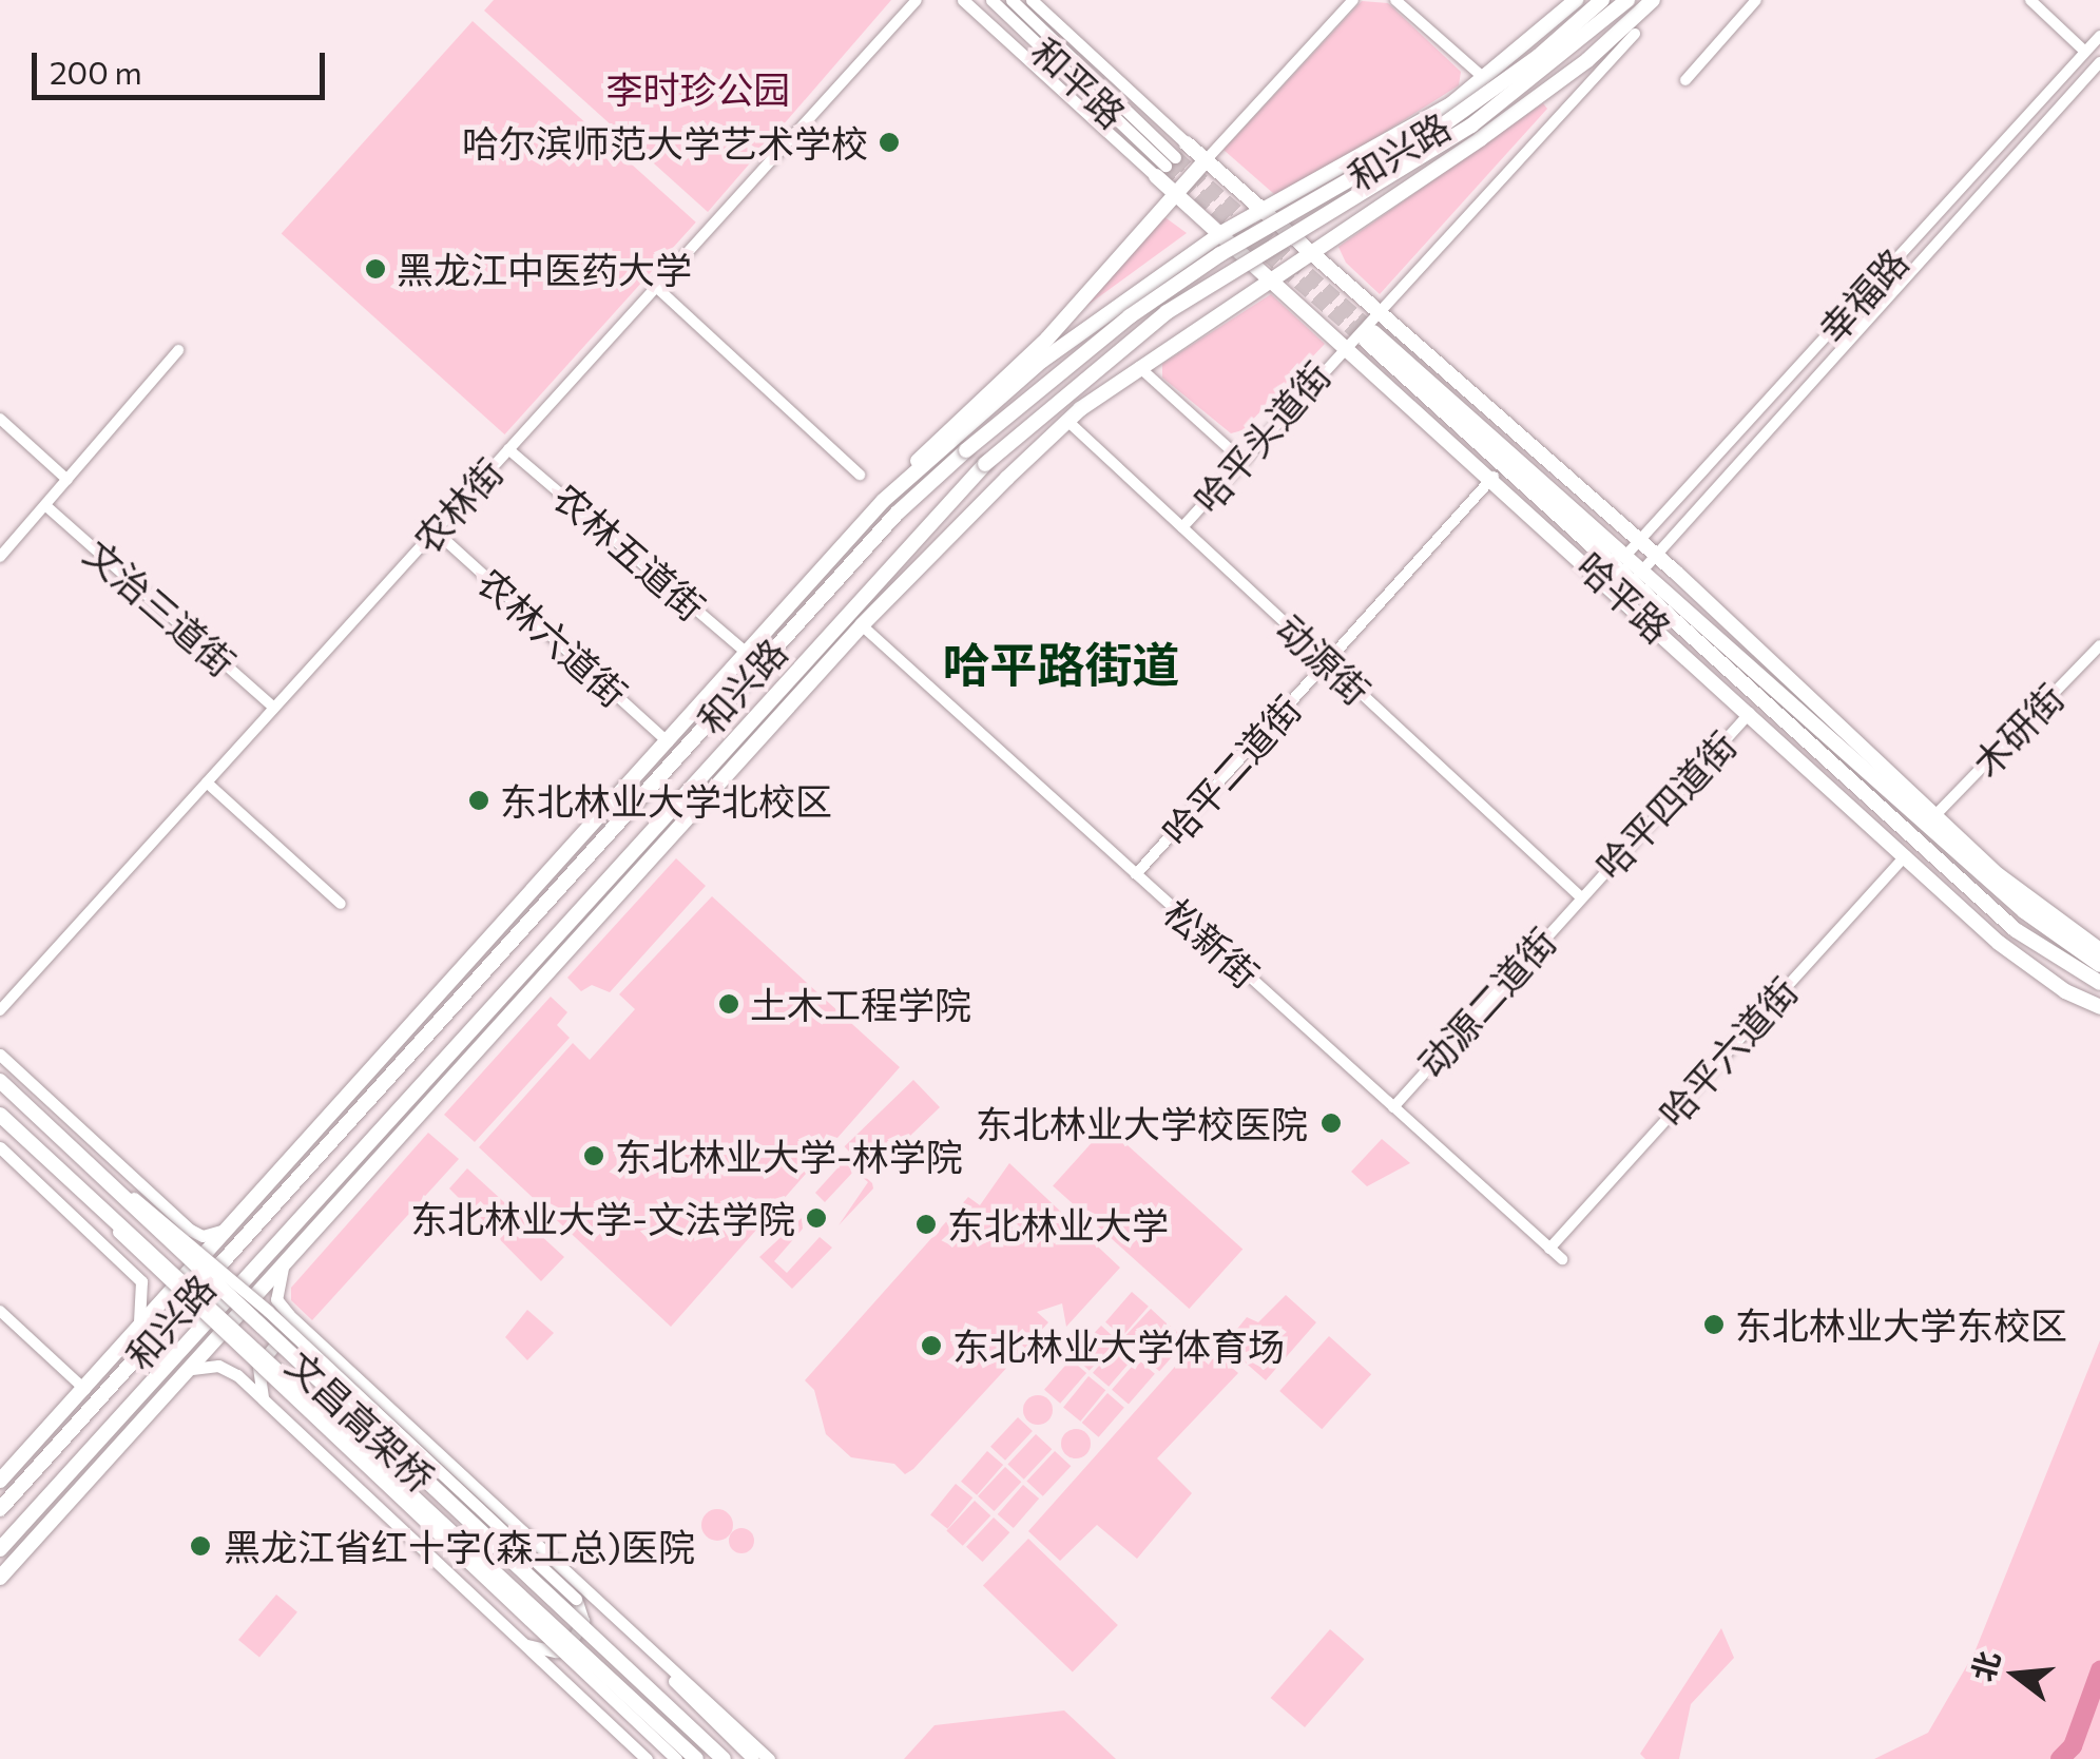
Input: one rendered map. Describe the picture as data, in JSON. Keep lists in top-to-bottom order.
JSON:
{
  "streets": {
    "highway": ["和兴路", "哈平路", "文昌高架桥"],
    "main road": ["和平路"],
    "street": [
      "幸福路",
      "哈平头道街",
      "农林街",
      "农林五道街",
      "文治三道街",
      "农林六道街",
      "动源街",
      "木研街",
      "哈平二道街",
      "哈平四道街",
      "松新街",
      "动源二道街",
      "哈平六道街"
    ]
  },
  "crossings": [
    ["和平路", "哈平路"],
    ["和兴路", "农林五道街"],
    ["和兴路", "哈平路"],
    ["和兴路", "农林六道街"],
    ["和兴路", "动源街"],
    ["和兴路", "松新街"],
    ["幸福路", "哈平路"],
    ["哈平头道街", "哈平路"],
    ["哈平头道街", "动源街"],
    ["农林街", "农林五道街"],
    ["农林街", "文治三道街"],
    ["农林街", "农林六道街"],
    ["哈平路", "木研街"],
    ["哈平路", "哈平二道街"],
    ["哈平路", "哈平四道街"],
    ["哈平路", "哈平六道街"],
    ["动源街", "哈平二道街"],
    ["动源街", "哈平四道街"],
    ["动源街", "动源二道街"],
    ["哈平二道街", "松新街"],
    ["哈平四道街", "动源二道街"],
    ["松新街", "动源二道街"],
    ["松新街", "哈平六道街"]
  ],
  "districts": ["哈平路街道"],
  "parks": ["李时珍公园"],
  "places": [
    "哈尔滨师范大学艺术学校",
    "黑龙江中医药大学",
    "东北林业大学北校区",
    "土木工程学院",
    "东北林业大学校医院",
    "东北林业大学-林学院",
    "东北林业大学-文法学院",
    "东北林业大学",
    "东北林业大学东校区",
    "东北林业大学体育场",
    "黑龙江省红十字(森工总)医院"
  ],
  "scale_bar": "200 m",
  "north": "left"
}
